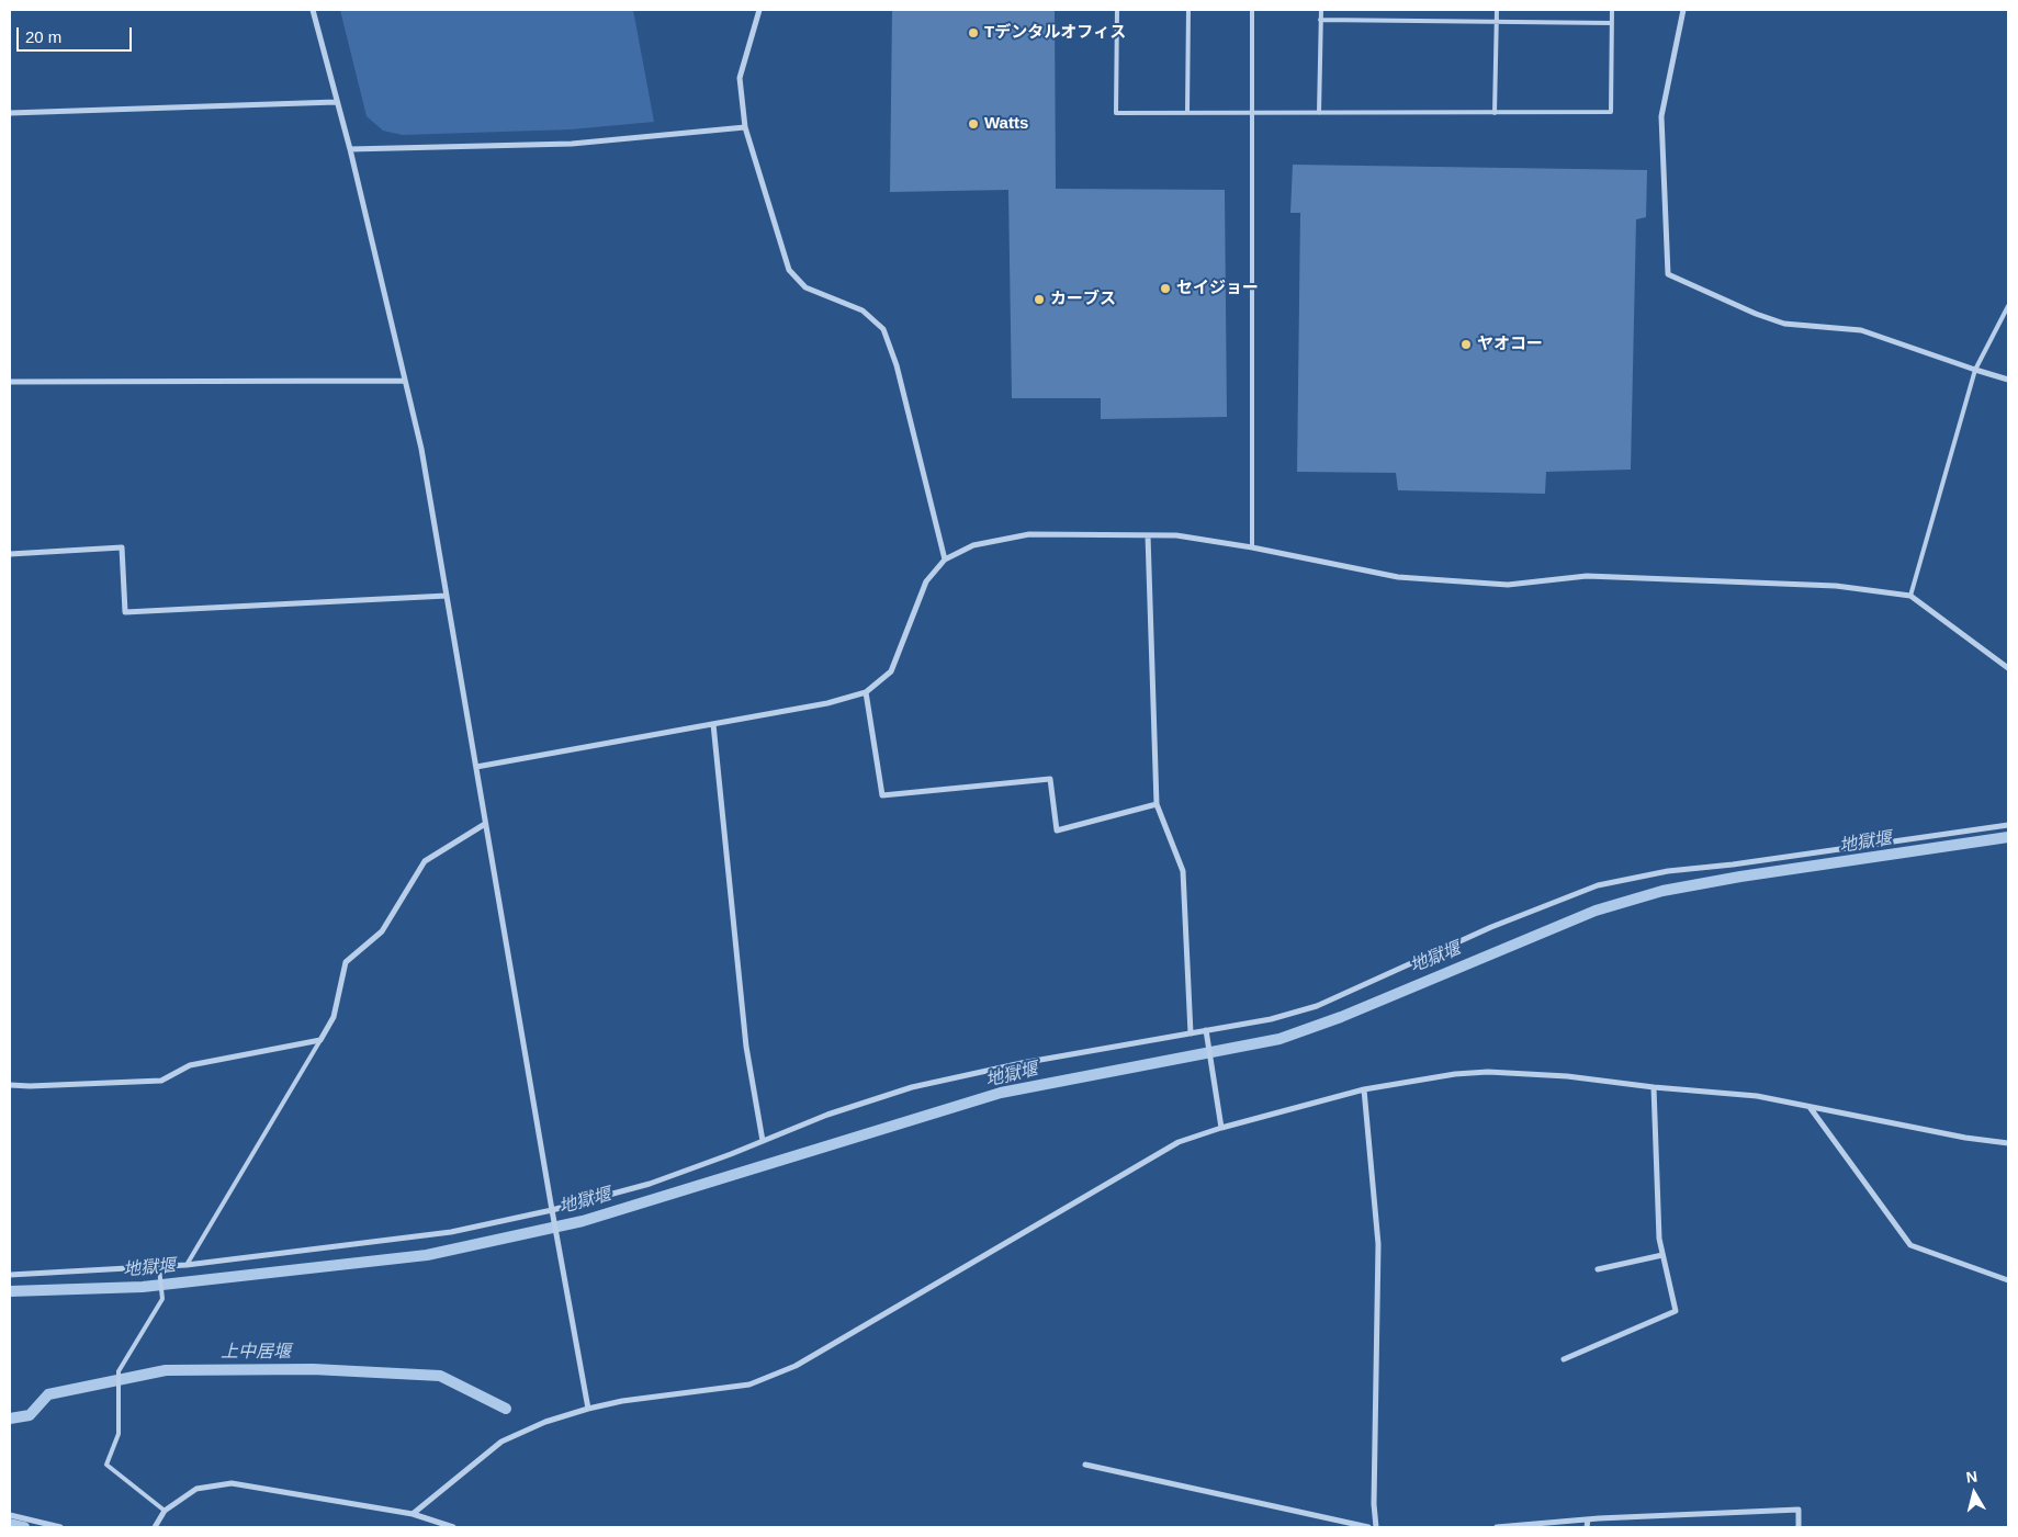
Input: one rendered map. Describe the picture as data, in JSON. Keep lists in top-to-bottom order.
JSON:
{
  "water": ["地獄堰", "上中居堰"],
  "places": [
    "Tデンタルオフィス",
    "Watts",
    "セイジョー",
    "カーブス",
    "ヤオコー"
  ],
  "scale_bar": "20 m",
  "north": "top"
}
